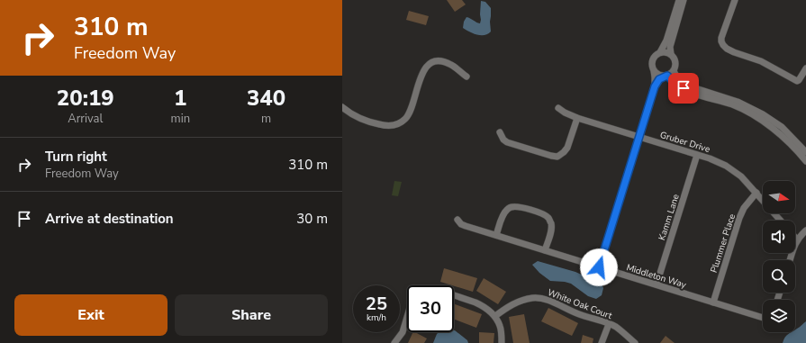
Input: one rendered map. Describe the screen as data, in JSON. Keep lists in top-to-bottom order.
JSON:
{
  "streets": {
    "street": [
      "Gruber Drive",
      "Kamm Lane",
      "Plummer Place",
      "Middleton Way",
      "White Oak Court"
    ]
  },
  "crossings": [
    ["Gruber Drive", "Kamm Lane"],
    ["Gruber Drive", "Plummer Place"],
    ["Kamm Lane", "Middleton Way"],
    ["Plummer Place", "Middleton Way"]
  ],
  "north": "right",
  "page": {
    "turn": ["310 m", "Freedom Way"],
    "eta": [
      "20:19",
      "Arrival",
      "1",
      "min",
      "340",
      "m"
    ],
    "list": [
      {
        "name": "Turn right",
        "note": "Freedom Way",
        "value": "310 m"
      },
      {
        "name": "Arrive at destination",
        "value": "30 m"
      }
    ],
    "speed": "25 km/h",
    "limit": "30",
    "buttons": ["Exit", "Share"]
  }
}
